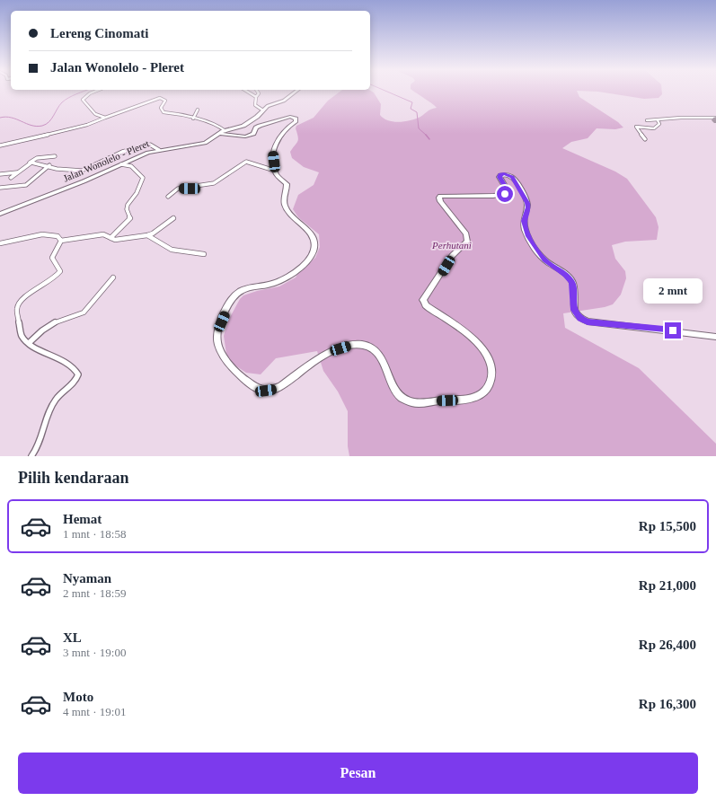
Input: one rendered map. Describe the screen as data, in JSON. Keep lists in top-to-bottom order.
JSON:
{
  "streets": {
    "main road": ["Jalan Wonolelo - Pleret"]
  },
  "parks": ["Perhutani"],
  "page": {
    "banner": ["Lereng Cinomati", "Jalan Wonolelo - Pleret"],
    "bubble": "2 mnt",
    "heading": "Pilih kendaraan",
    "list": [
      {
        "name": "Hemat",
        "note": "1 mnt · 18:58",
        "value": "Rp 15,500"
      },
      {
        "name": "Nyaman",
        "note": "2 mnt · 18:59",
        "value": "Rp 21,000"
      },
      {
        "name": "XL",
        "note": "3 mnt · 19:00",
        "value": "Rp 26,400"
      },
      {
        "name": "Moto",
        "note": "4 mnt · 19:01",
        "value": "Rp 16,300"
      }
    ],
    "buttons": "Pesan"
  }
}
